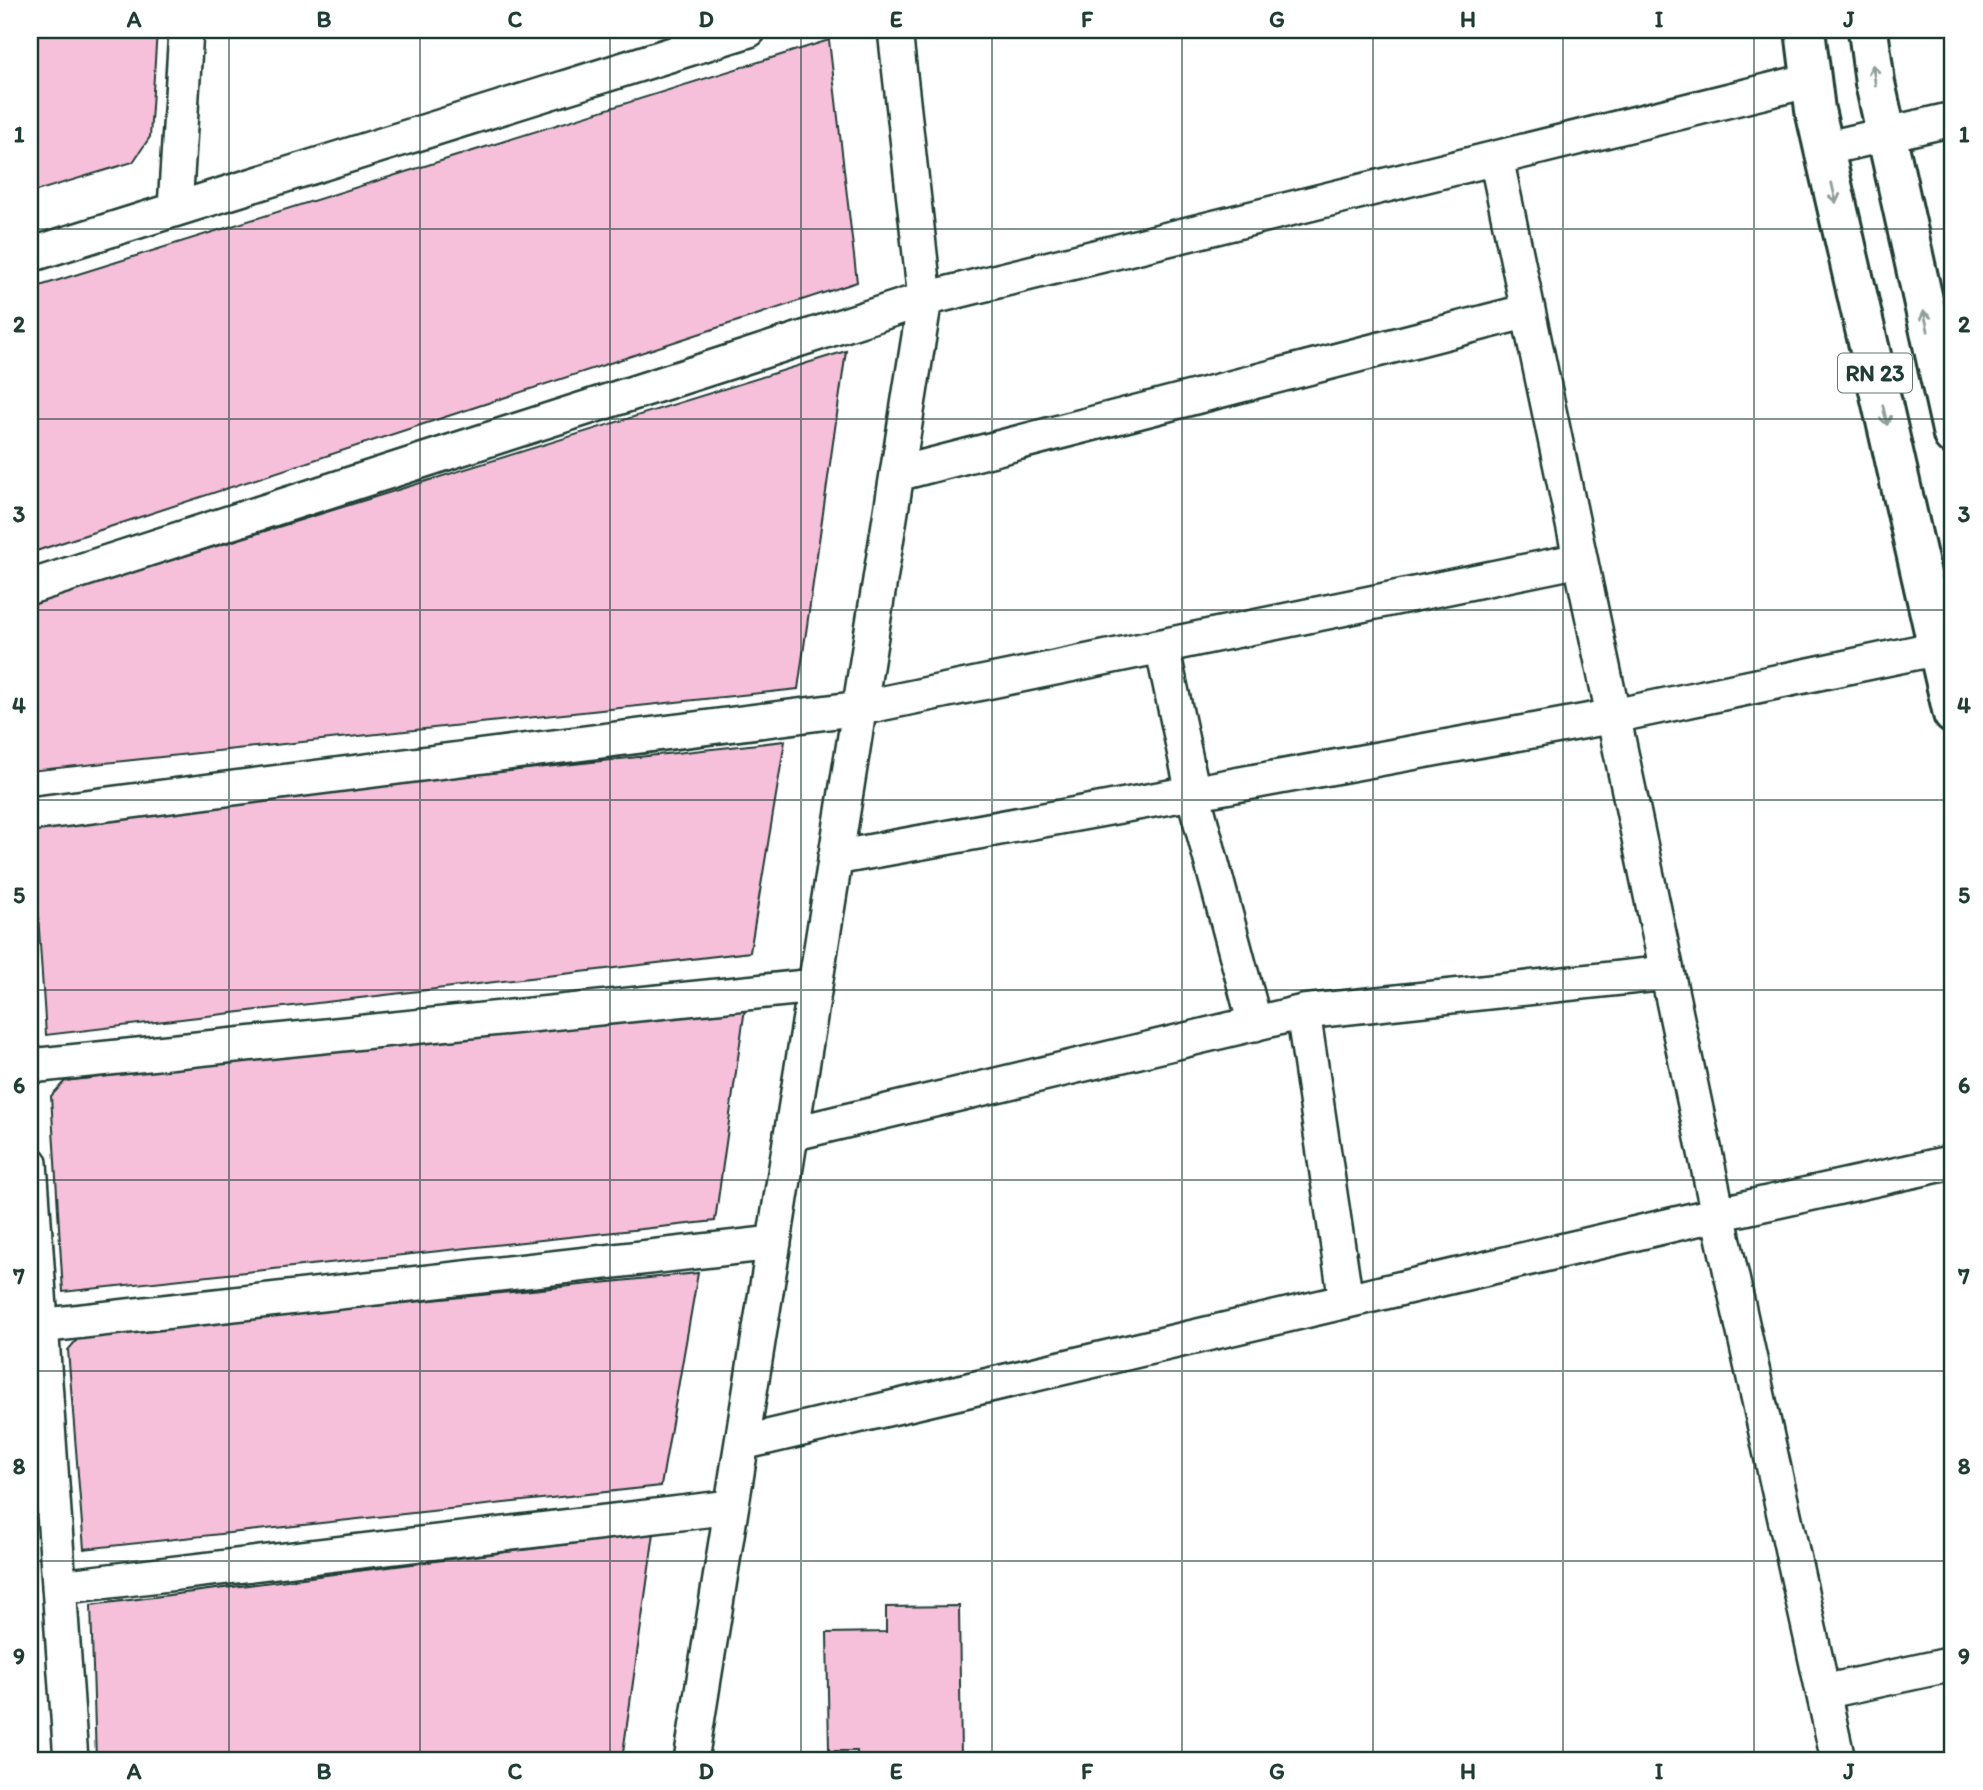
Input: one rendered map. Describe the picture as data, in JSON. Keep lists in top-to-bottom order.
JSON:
{
  "streets": {
    "main road": ["RN 23"]
  },
  "grid": {
    "columns": [
      "A",
      "B",
      "C",
      "D",
      "E",
      "F",
      "G",
      "H",
      "I",
      "J"
    ],
    "rows": [
      "1",
      "2",
      "3",
      "4",
      "5",
      "6",
      "7",
      "8",
      "9"
    ]
  }
}
